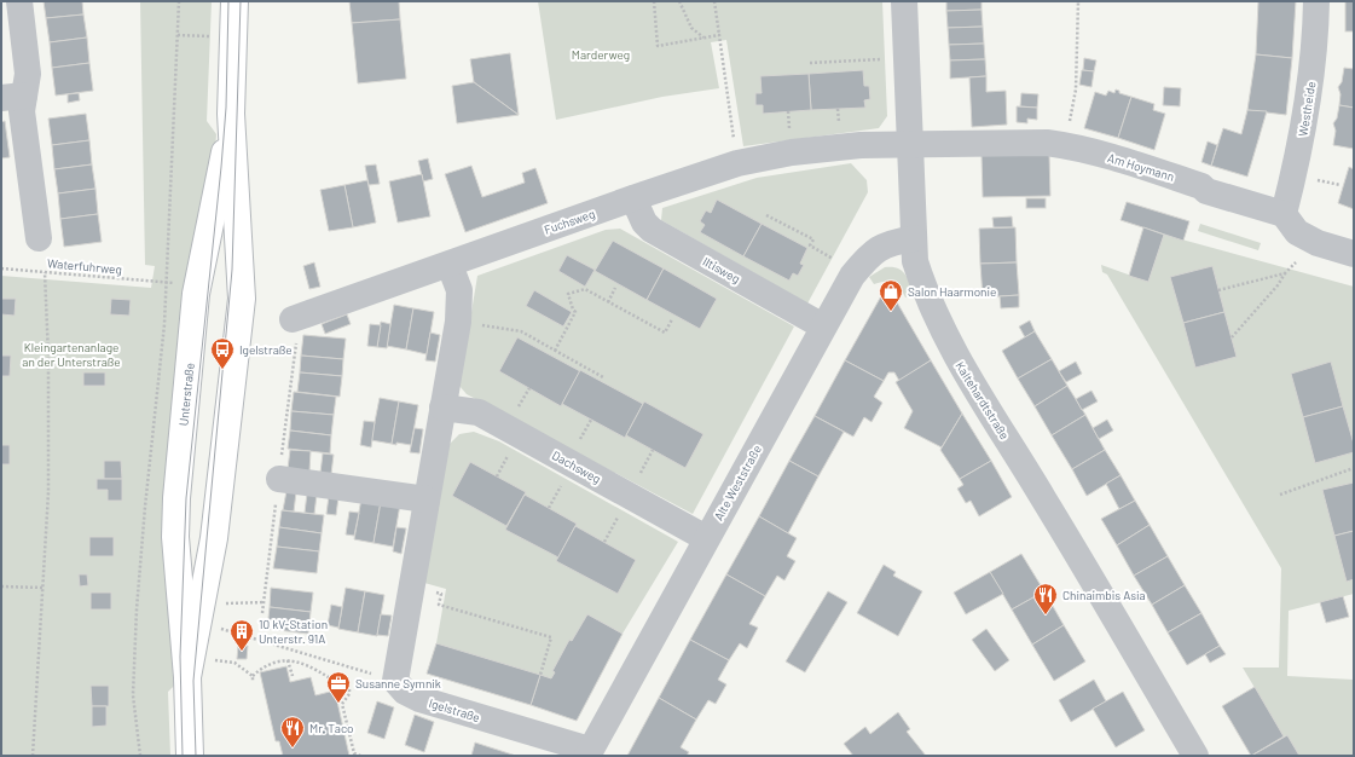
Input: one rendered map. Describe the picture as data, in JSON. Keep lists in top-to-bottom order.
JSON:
{
  "streets": {
    "main road": ["Unterstraße"],
    "street": [
      "Westheide",
      "Am Hoymann",
      "Fuchsweg",
      "Iltisweg",
      "Kaltehardtstraße",
      "Dachsweg",
      "Alte Weststraße",
      "Igelstraße"
    ],
    "path": ["Waterfuhrweg"]
  },
  "crossings": [
    ["Westheide", "Am Hoymann"],
    ["Am Hoymann", "Fuchsweg"],
    ["Am Hoymann", "Kaltehardtstraße"],
    ["Fuchsweg", "Iltisweg"],
    ["Fuchsweg", "Kaltehardtstraße"],
    ["Iltisweg", "Alte Weststraße"],
    ["Kaltehardtstraße", "Alte Weststraße"],
    ["Dachsweg", "Alte Weststraße"],
    ["Alte Weststraße", "Igelstraße"]
  ],
  "parks": ["Marderweg", "Kleingartenanlage an der Unterstraße"],
  "places": {
    "shop": ["Salon Haarmonie"],
    "bus stop": ["Igelstraße"],
    "restaurant": ["Chinaimbis Asia", "Mr. Taco"],
    "building": ["10 kV-Station Unterstr. 91A"],
    "office": ["Susanne Symnik"]
  }
}
